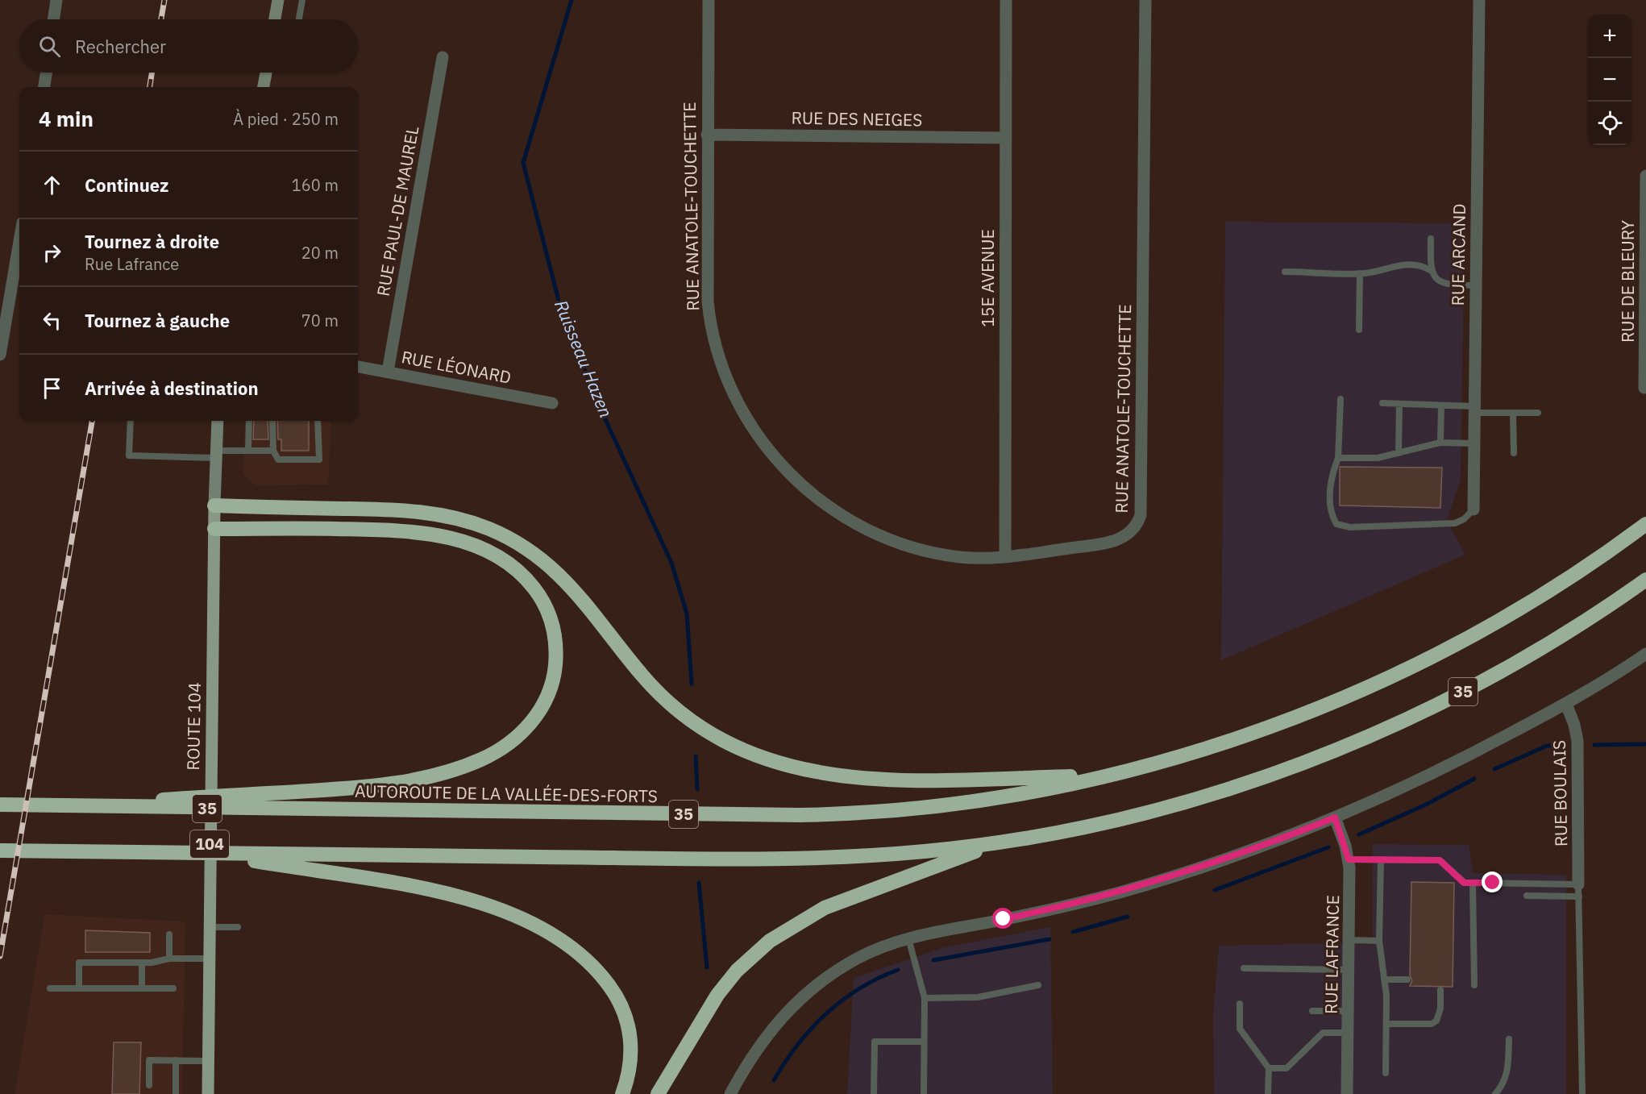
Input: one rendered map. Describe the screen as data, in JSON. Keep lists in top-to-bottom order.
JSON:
{
  "streets": {
    "highway": ["35", "AUTOROUTE DE LA VALLÉE-DES-FORTS"],
    "main road": ["ROUTE 104", "104"],
    "street": [
      "RUE DES NEIGES",
      "RUE ANATOLE-TOUCHETTE",
      "RUE PAUL-DE MAUREL",
      "RUE ARCAND",
      "15E AVENUE",
      "RUE DE BLEURY",
      "RUE LÉONARD",
      "RUE BOULAIS",
      "RUE LAFRANCE"
    ]
  },
  "crossings": [
    ["RUE DES NEIGES", "RUE ANATOLE-TOUCHETTE"],
    ["RUE DES NEIGES", "15E AVENUE"],
    ["RUE ANATOLE-TOUCHETTE", "15E AVENUE"],
    ["RUE PAUL-DE MAUREL", "RUE LÉONARD"]
  ],
  "water": ["Ruisseau Hazen"],
  "page": {
    "map_buttons": ["+", "−"],
    "search": "Rechercher",
    "heading": ["4 min", "À pied · 250 m"],
    "list": [
      ["Continuez", "160 m"],
      ["Tournez à droite", "Rue Lafrance", "20 m"],
      ["Tournez à gauche", "70 m"],
      "Arrivée à destination"
    ]
  }
}
